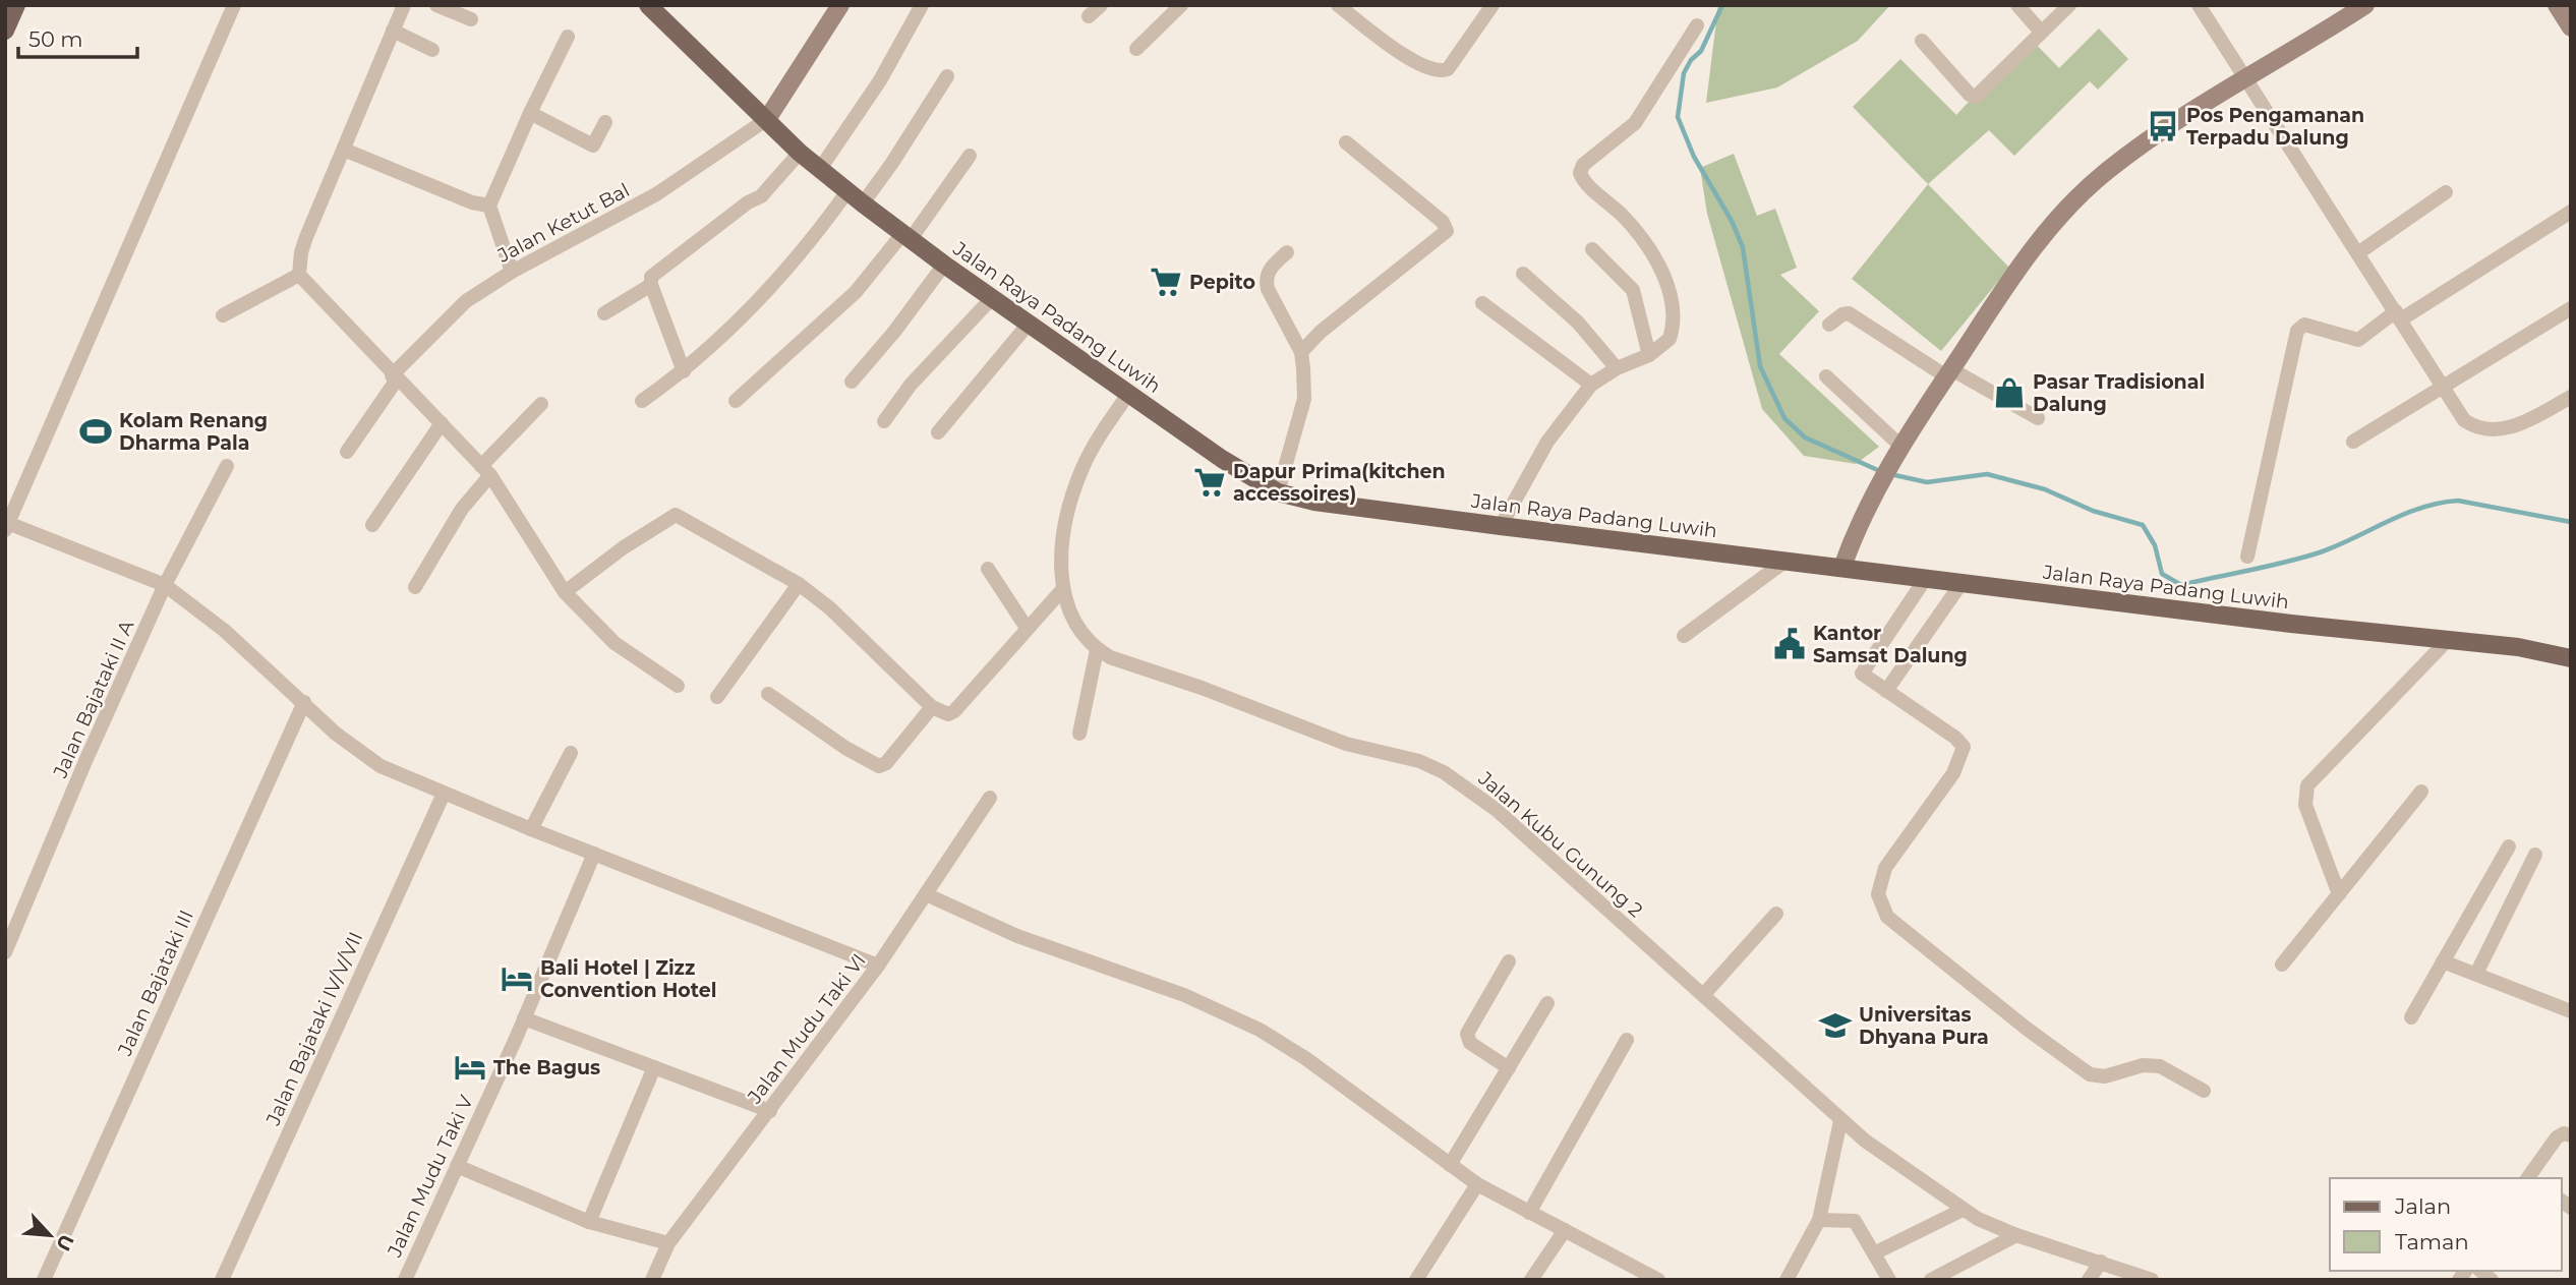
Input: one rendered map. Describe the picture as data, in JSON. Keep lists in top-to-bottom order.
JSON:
{
  "streets": {
    "main road": ["Jalan Raya Padang Luwih"],
    "street": [
      "Jalan Ketut Bal",
      "Jalan Bajataki II A",
      "Jalan Kubu Gunung 2",
      "Jalan Bajataki III",
      "Jalan Bajataki IV/V/VII",
      "Jalan Mudu Taki VI",
      "Jalan Mudu Taki V"
    ]
  },
  "crossings": [
    ["Jalan Ketut Bal", "Jalan Raya Padang Luwih"]
  ],
  "places": {
    "bus stop": ["Pos Pengamanan Terpadu Dalung"],
    "supermarket": ["Pepito", "Dapur Prima(kitchen accessoires)"],
    "shop": ["Pasar Tradisional Dalung"],
    "sports": ["Kolam Renang Dharma Pala"],
    "public building": ["Kantor Samsat Dalung"],
    "hotel": ["Bali Hotel | Zizz Convention Hotel", "The Bagus"],
    "school or university": ["Universitas Dhyana Pura"]
  },
  "legend": ["Jalan", "Taman"],
  "scale_bar": "50 m",
  "north": "bottom right"
}
